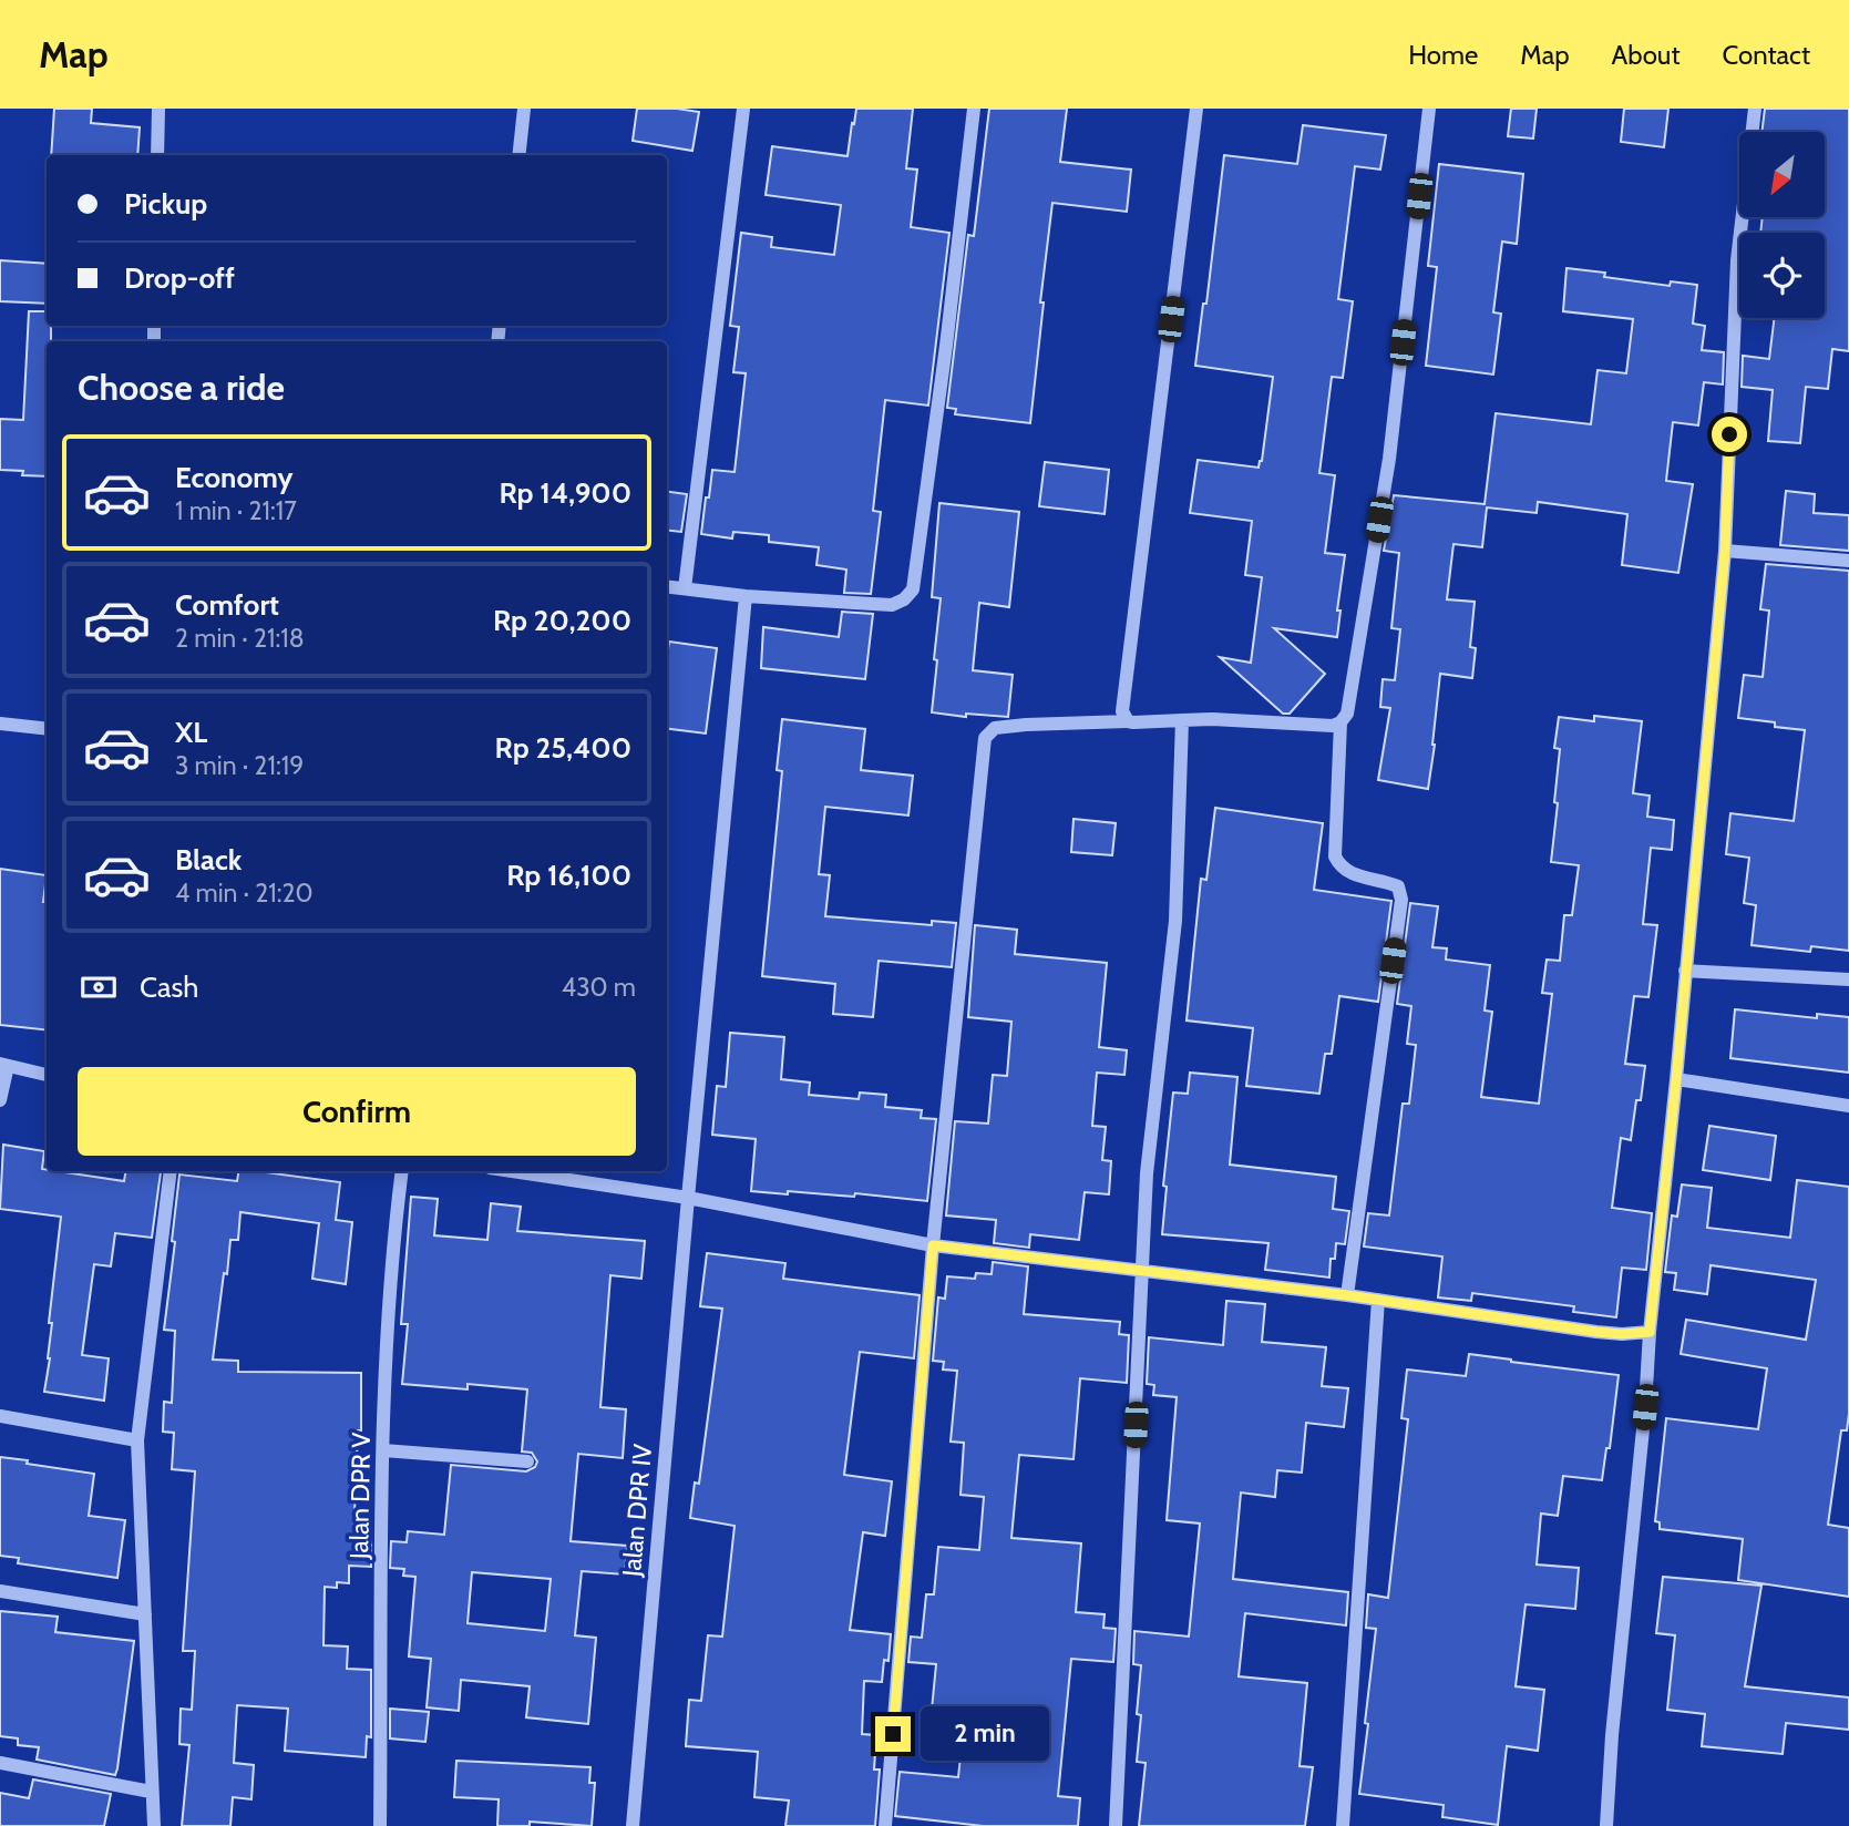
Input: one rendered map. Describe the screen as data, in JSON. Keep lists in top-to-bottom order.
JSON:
{
  "streets": {
    "street": ["Jalan DPR V", "Jalan DPR IV"]
  },
  "north": "bottom left",
  "page": {
    "header": "Map",
    "nav": [
      "Home",
      "Map",
      "About",
      "Contact"
    ],
    "banner": ["Pickup", "Drop-off"],
    "heading": "Choose a ride",
    "list": [
      {
        "name": "Economy",
        "note": "1 min · 21:17",
        "value": "Rp 14,900"
      },
      {
        "name": "Comfort",
        "note": "2 min · 21:18",
        "value": "Rp 20,200"
      },
      {
        "name": "XL",
        "note": "3 min · 21:19",
        "value": "Rp 25,400"
      },
      {
        "name": "Black",
        "note": "4 min · 21:20",
        "value": "Rp 16,100"
      }
    ],
    "pay": ["Cash", "430 m"],
    "buttons": "Confirm",
    "bubble": "2 min"
  }
}
